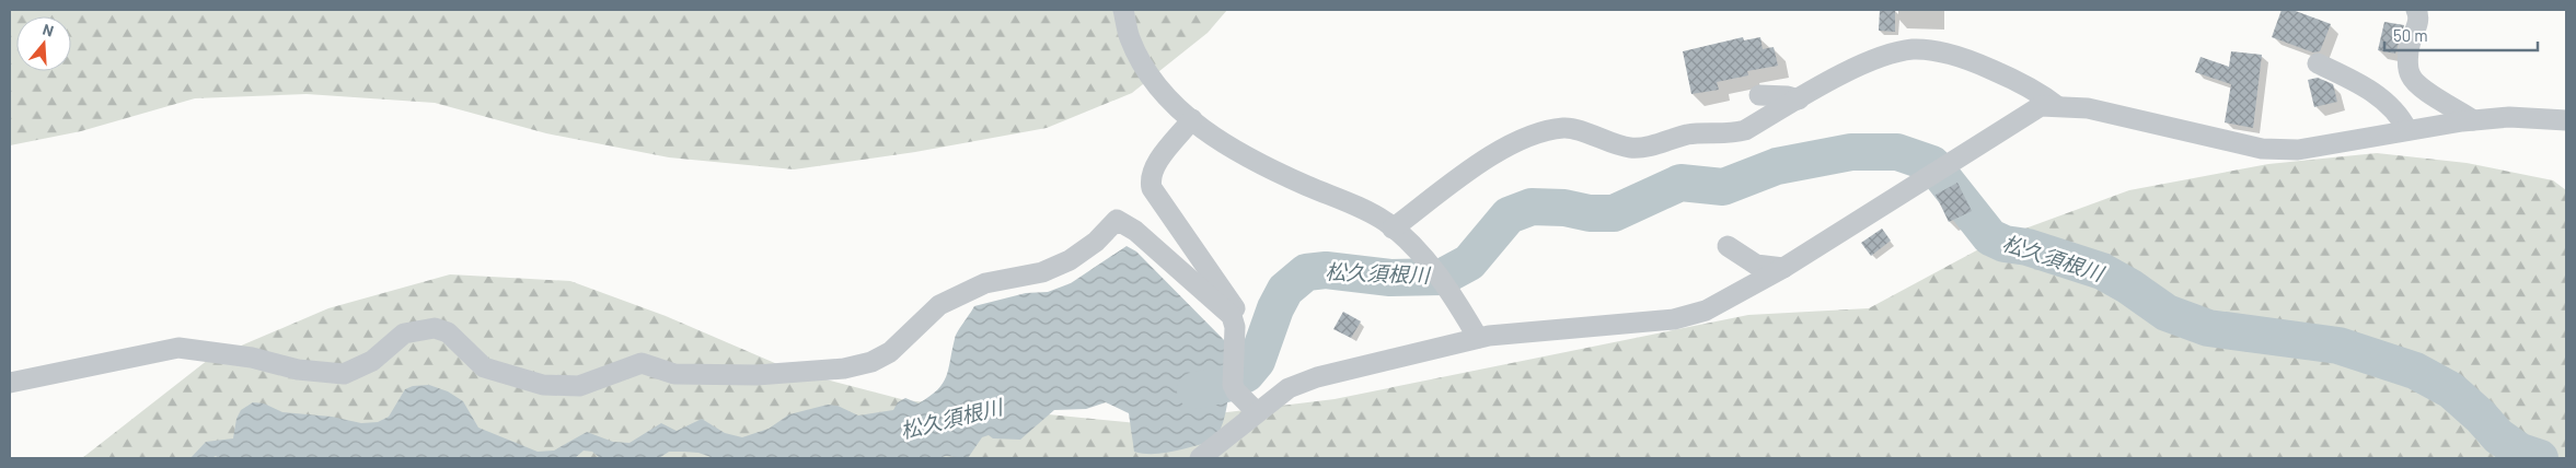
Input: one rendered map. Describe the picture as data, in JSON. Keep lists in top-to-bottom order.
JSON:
{
  "water": ["松久須根川"],
  "scale_bar": "50 m",
  "north": "top"
}
